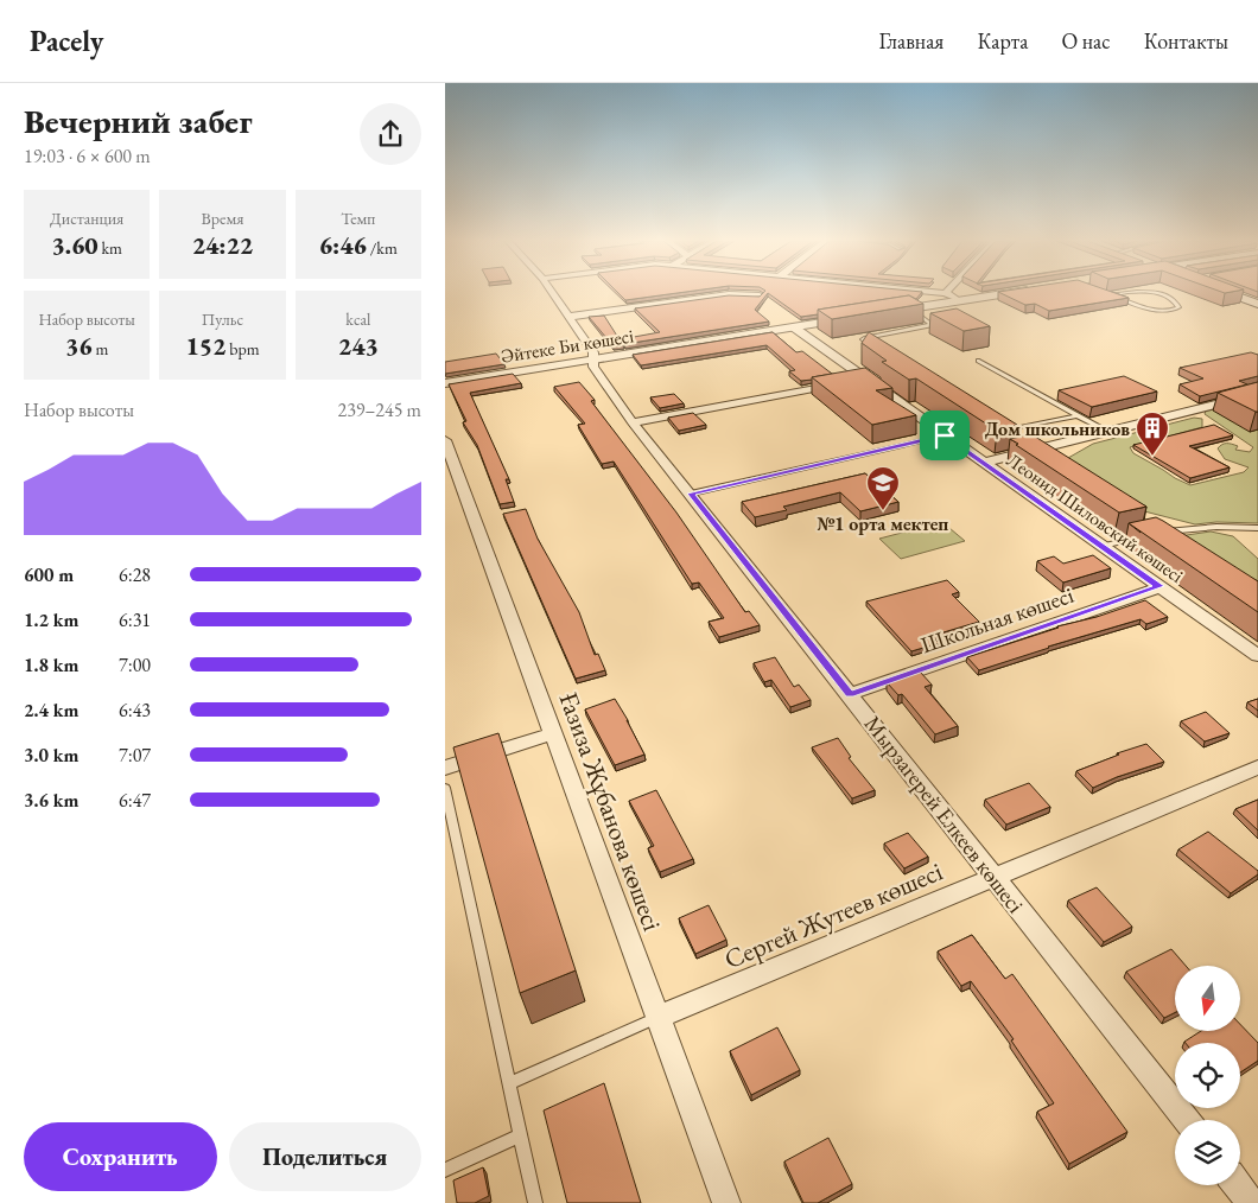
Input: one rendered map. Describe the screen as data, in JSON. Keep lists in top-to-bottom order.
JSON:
{
  "streets": {
    "street": [
      "Әйтеке Би көшесі",
      "Леонид Шиловский көшесі",
      "Школьная көшесі",
      "Ғазиза Жұбанова көшесі",
      "Мырзагерей Елкеев көшесі",
      "Сергей Жутеев көшесі"
    ]
  },
  "crossings": [
    ["Әйтеке Би көшесі", "Леонид Шиловский көшесі"],
    ["Әйтеке Би көшесі", "Мырзагерей Елкеев көшесі"],
    ["Леонид Шиловский көшесі", "Школьная көшесі"],
    ["Школьная көшесі", "Мырзагерей Елкеев көшесі"],
    ["Ғазиза Жұбанова көшесі", "Сергей Жутеев көшесі"],
    ["Мырзагерей Елкеев көшесі", "Сергей Жутеев көшесі"]
  ],
  "places": {
    "building": ["Дом школьников"],
    "school or university": ["№1 орта мектеп"]
  },
  "north": "bottom",
  "page": {
    "header": "Pacely",
    "nav": [
      "Главная",
      "Карта",
      "О нас",
      "Контакты"
    ],
    "heading": ["Вечерний забег", "19:03 · 6 × 600 m"],
    "stats": [
      ["Дистанция", "3.60 km"],
      ["Время", "24:22"],
      ["Темп", "6:46 /km"],
      ["Набор высоты", "36 m"],
      ["Пульс", "152 bpm"],
      ["kcal", "243"]
    ],
    "chart": ["Набор высоты", "239–245 m"],
    "list": [
      {
        "name": "600 m",
        "note": "6:28"
      },
      {
        "name": "1.2 km",
        "note": "6:31"
      },
      {
        "name": "1.8 km",
        "note": "7:00"
      },
      {
        "name": "2.4 km",
        "note": "6:43"
      },
      {
        "name": "3.0 km",
        "note": "7:07"
      },
      {
        "name": "3.6 km",
        "note": "6:47"
      }
    ],
    "buttons": ["Сохранить", "Поделиться"]
  }
}
